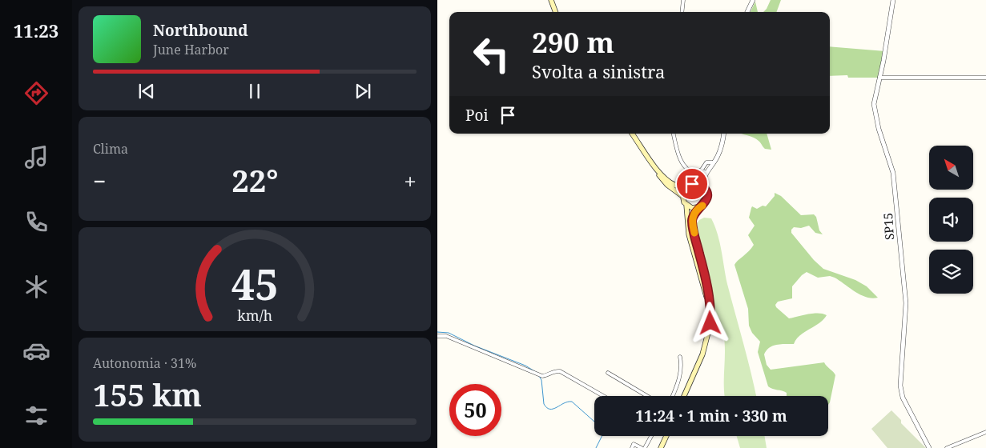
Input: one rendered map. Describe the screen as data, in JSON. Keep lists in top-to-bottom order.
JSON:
{
  "streets": {
    "street": ["SP15"]
  },
  "north": "top left",
  "page": {
    "tabs": "11:23",
    "turn": ["290 m", "Svolta a sinistra"],
    "song": ["Northbound", "June Harbor"],
    "then": "Poi",
    "tile": [
      "Clima",
      ["Autonomia · 31%", "155 km"]
    ],
    "heat": ["−", "22°", "+"],
    "limit": "50",
    "trip": "11:24 · 1 min · 330 m",
    "gauge": ["45", "km/h"]
  }
}
